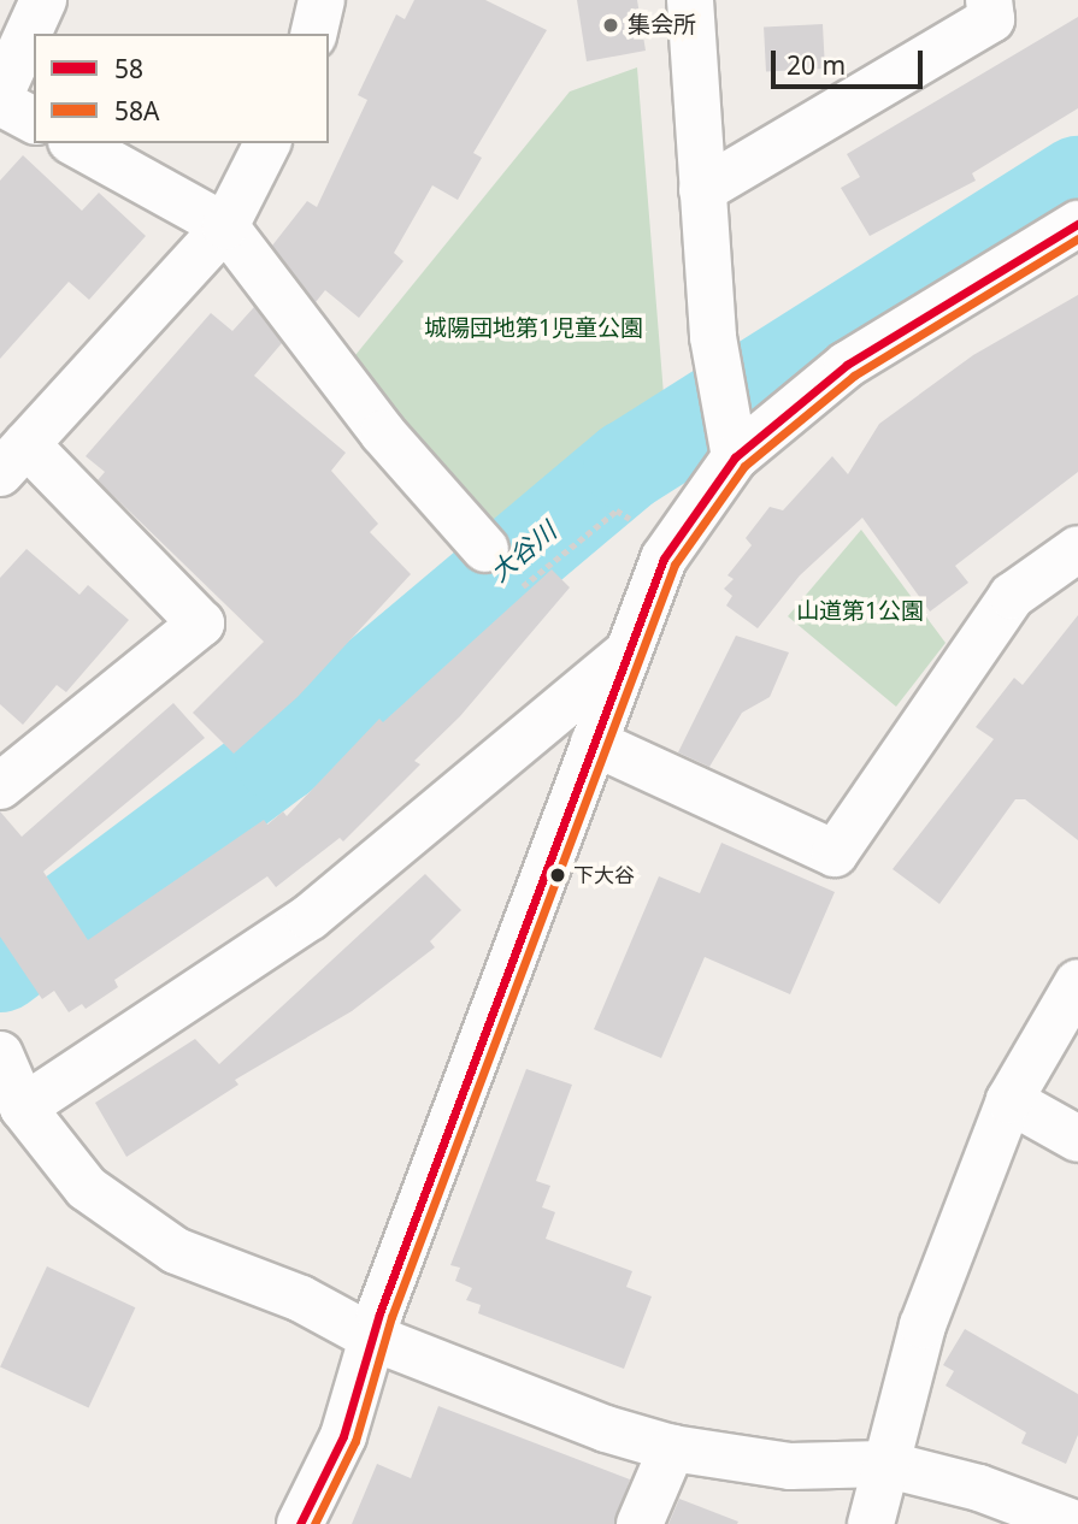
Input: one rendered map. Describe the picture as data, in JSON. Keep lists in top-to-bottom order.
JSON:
{
  "water": ["大谷川"],
  "parks": ["城陽団地第1児童公園", "山道第1公園"],
  "places": ["集会所", "下大谷"],
  "lines": ["transit line 58", "transit line 58A"],
  "legend": ["58", "58A"],
  "scale_bar": "20 m"
}
